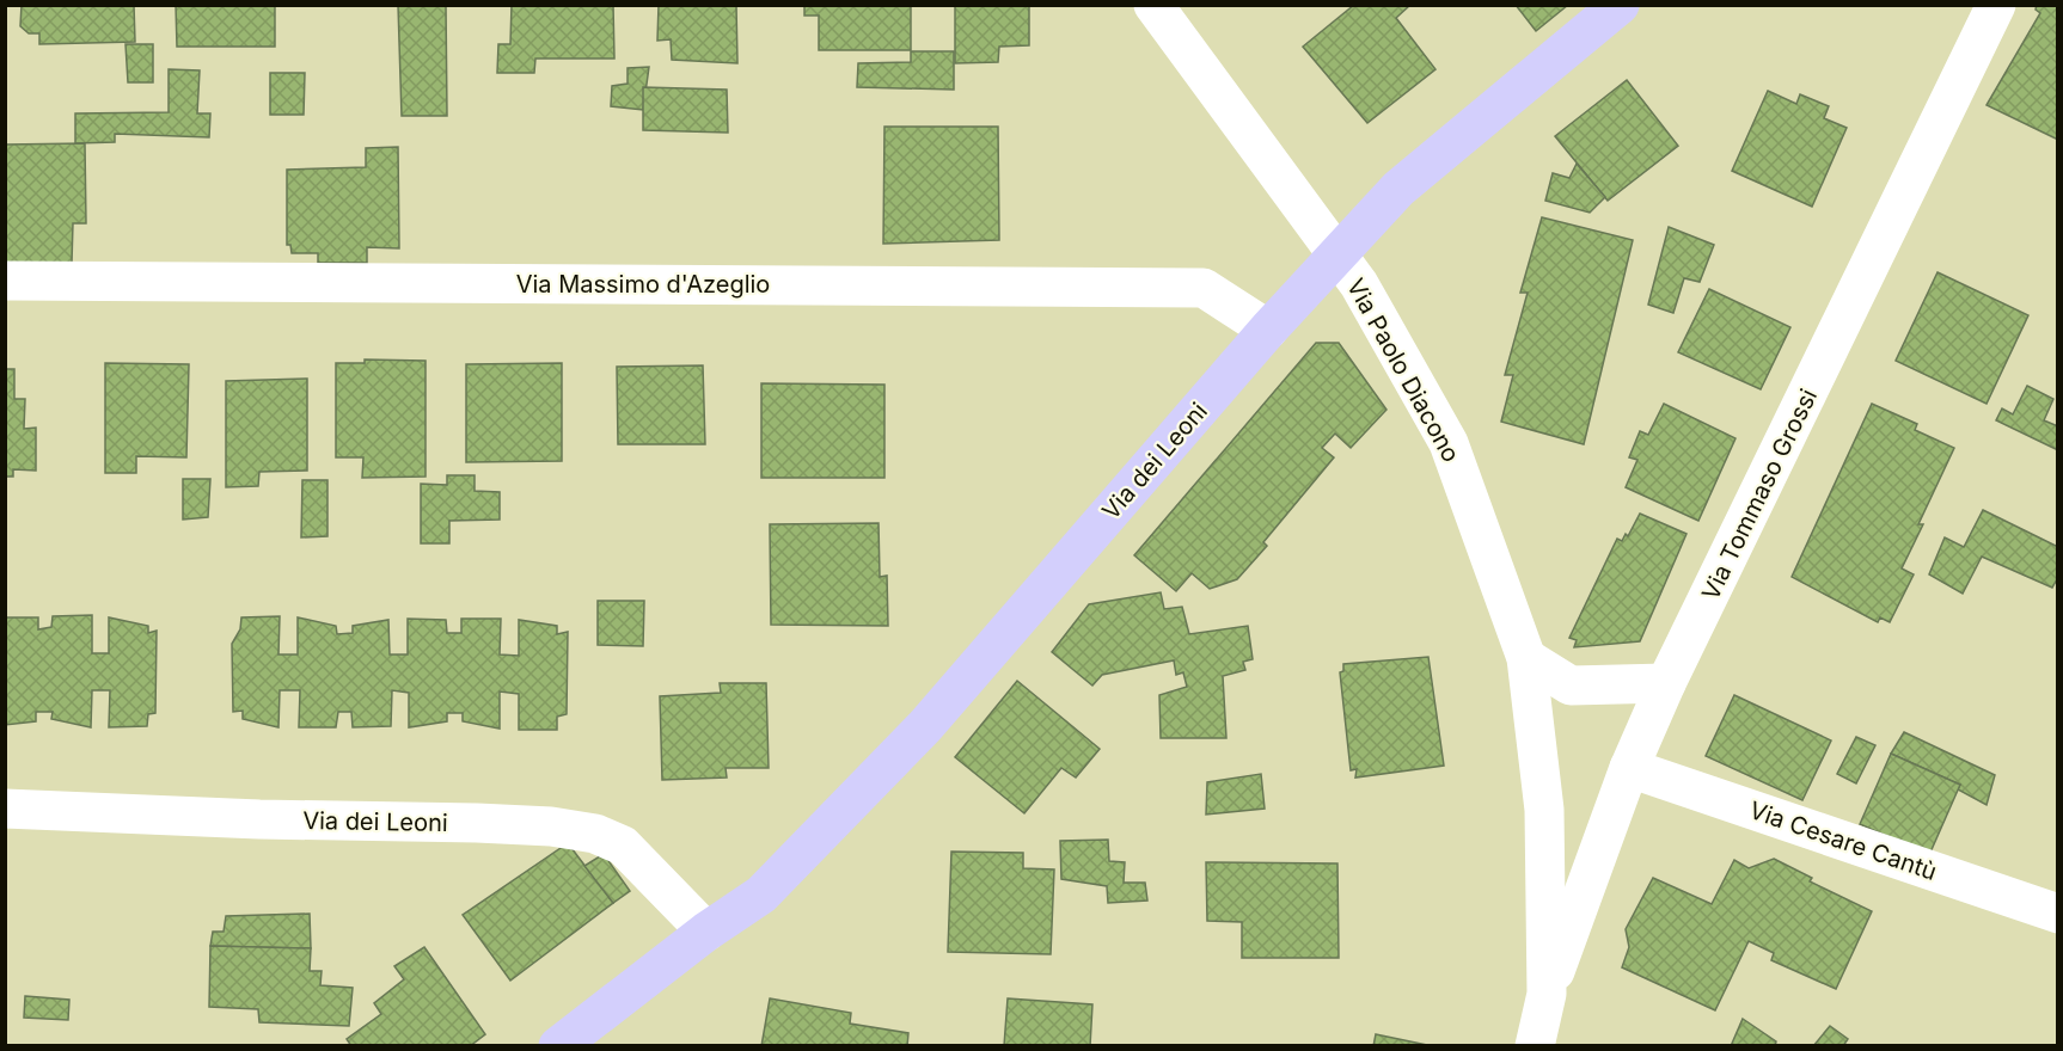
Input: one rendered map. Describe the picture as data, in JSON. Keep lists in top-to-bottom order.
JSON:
{
  "streets": {
    "main road": ["Via dei Leoni"],
    "street": [
      "Via Massimo d'Azeglio",
      "Via Paolo Diacono",
      "Via Tommaso Grossi",
      "Via Cesare Cantù"
    ]
  },
  "crossings": [
    ["Via Massimo d'Azeglio", "Via dei Leoni"],
    ["Via Paolo Diacono", "Via dei Leoni"],
    ["Via Paolo Diacono", "Via Tommaso Grossi"],
    ["Via Tommaso Grossi", "Via Cesare Cantù"]
  ]
}
